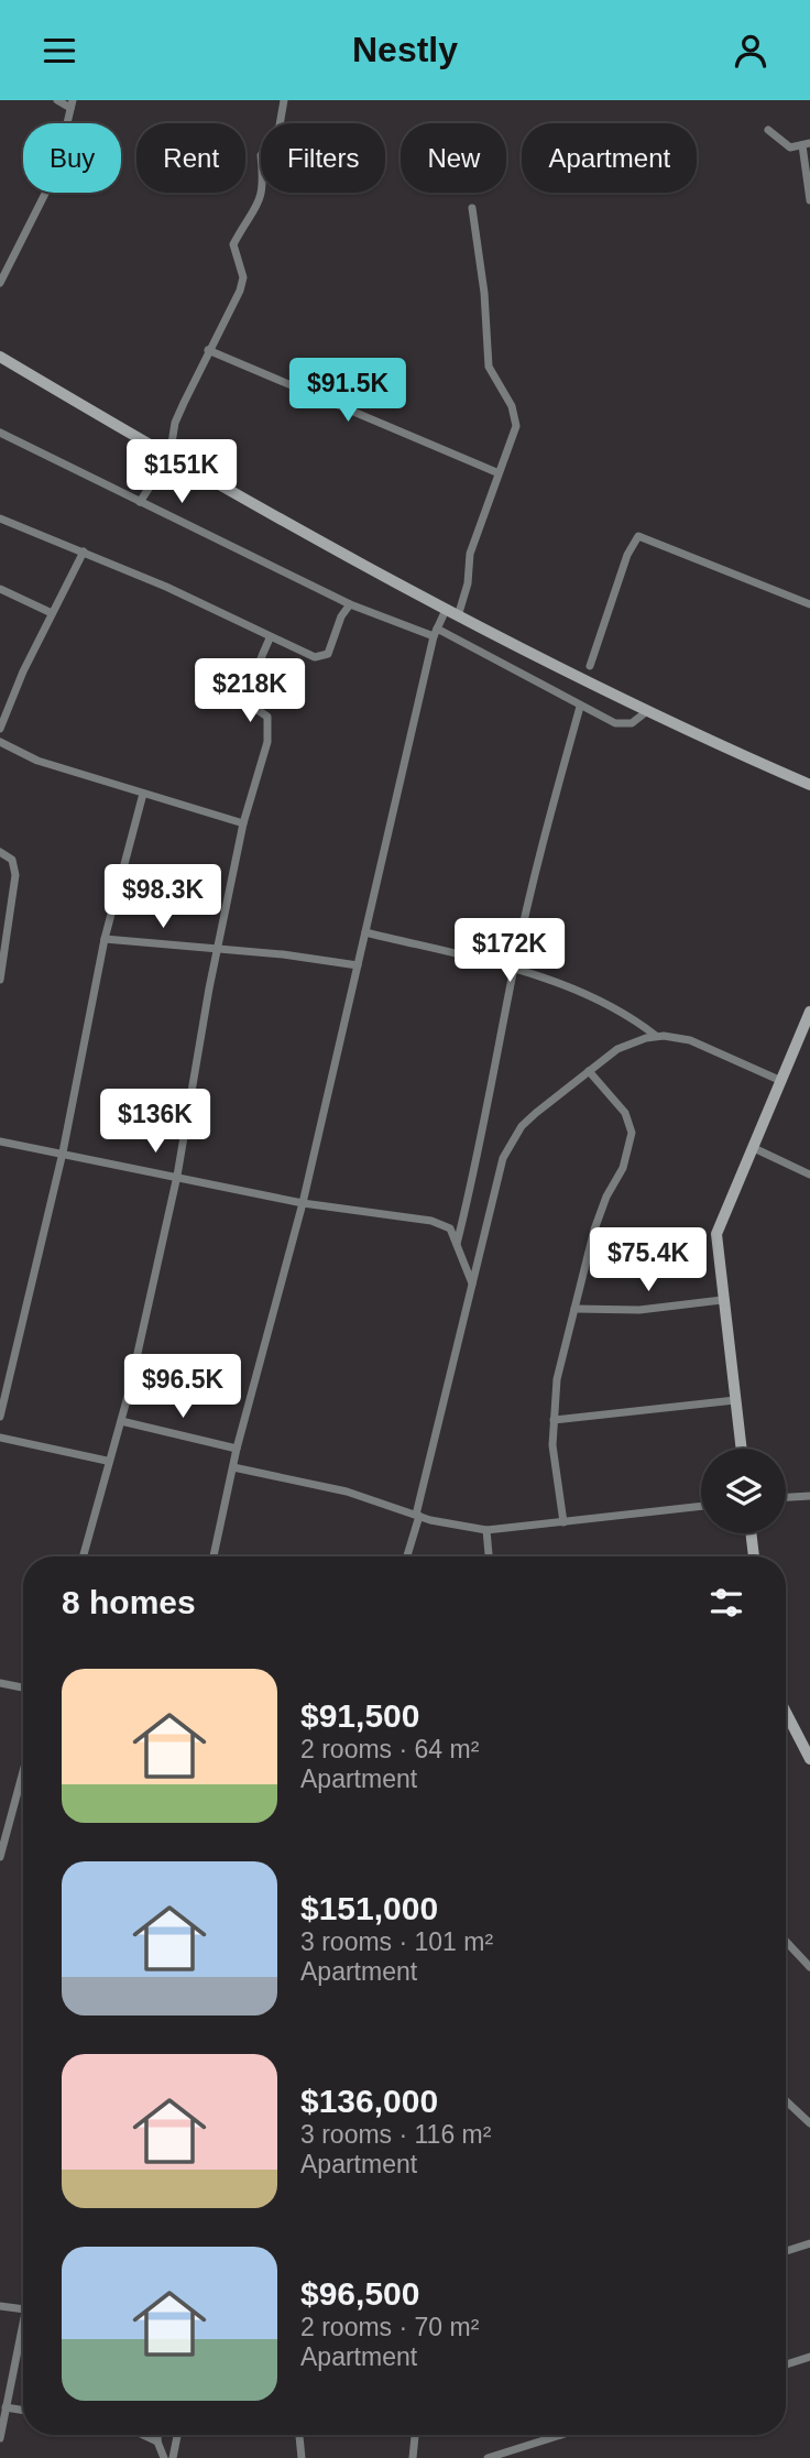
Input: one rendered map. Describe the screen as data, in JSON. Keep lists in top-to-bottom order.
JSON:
{
  "page": {
    "header": "Nestly",
    "chip": [
      "Buy",
      "Rent",
      "Filters",
      "New",
      "Apartment"
    ],
    "price": [
      "$91.5K",
      "$151K",
      "$218K",
      "$98.3K",
      "$172K",
      "$136K",
      "$75.4K",
      "$96.5K"
    ],
    "heading": "8 homes",
    "list": [
      {
        "name": "$91,500",
        "note": "2 rooms · 64 m² · Apartment"
      },
      {
        "name": "$151,000",
        "note": "3 rooms · 101 m² · Apartment"
      },
      {
        "name": "$136,000",
        "note": "3 rooms · 116 m² · Apartment"
      },
      {
        "name": "$96,500",
        "note": "2 rooms · 70 m² · Apartment"
      }
    ]
  }
}
